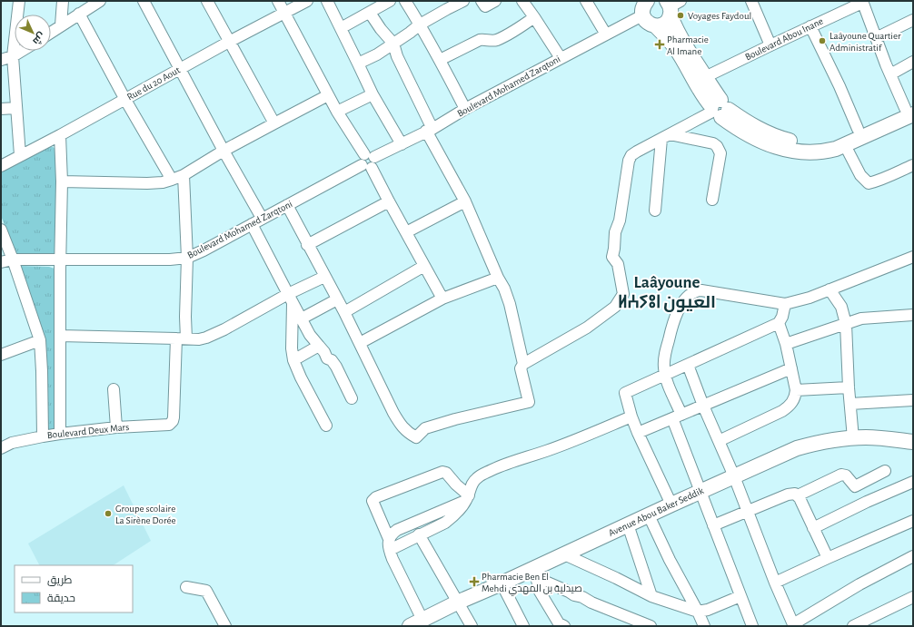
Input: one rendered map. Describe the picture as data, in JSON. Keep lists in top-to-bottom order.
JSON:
{
  "streets": {
    "main road": ["Avenue Abou Baker Seddik"],
    "street": [
      "Boulevard Abou Inane",
      "Rue du 20 Aout",
      "Boulevard Mohamed Zarqtoni",
      "Boulevard Deux Mars"
    ]
  },
  "districts": ["Laâyoune ⵍⵄⵢⵓⵏ العيون"],
  "places": {
    "other": ["Voyages Faydoul", "Laâyoune Quartier Administratif", "Groupe scolaire La Sirène Dorée"],
    "health": ["Pharmacie Al Imane", "Pharmacie Ben El Mehdi صيدلية بن المهدي"]
  },
  "legend": ["طريق", "حديقة"],
  "north": "bottom right"
}
